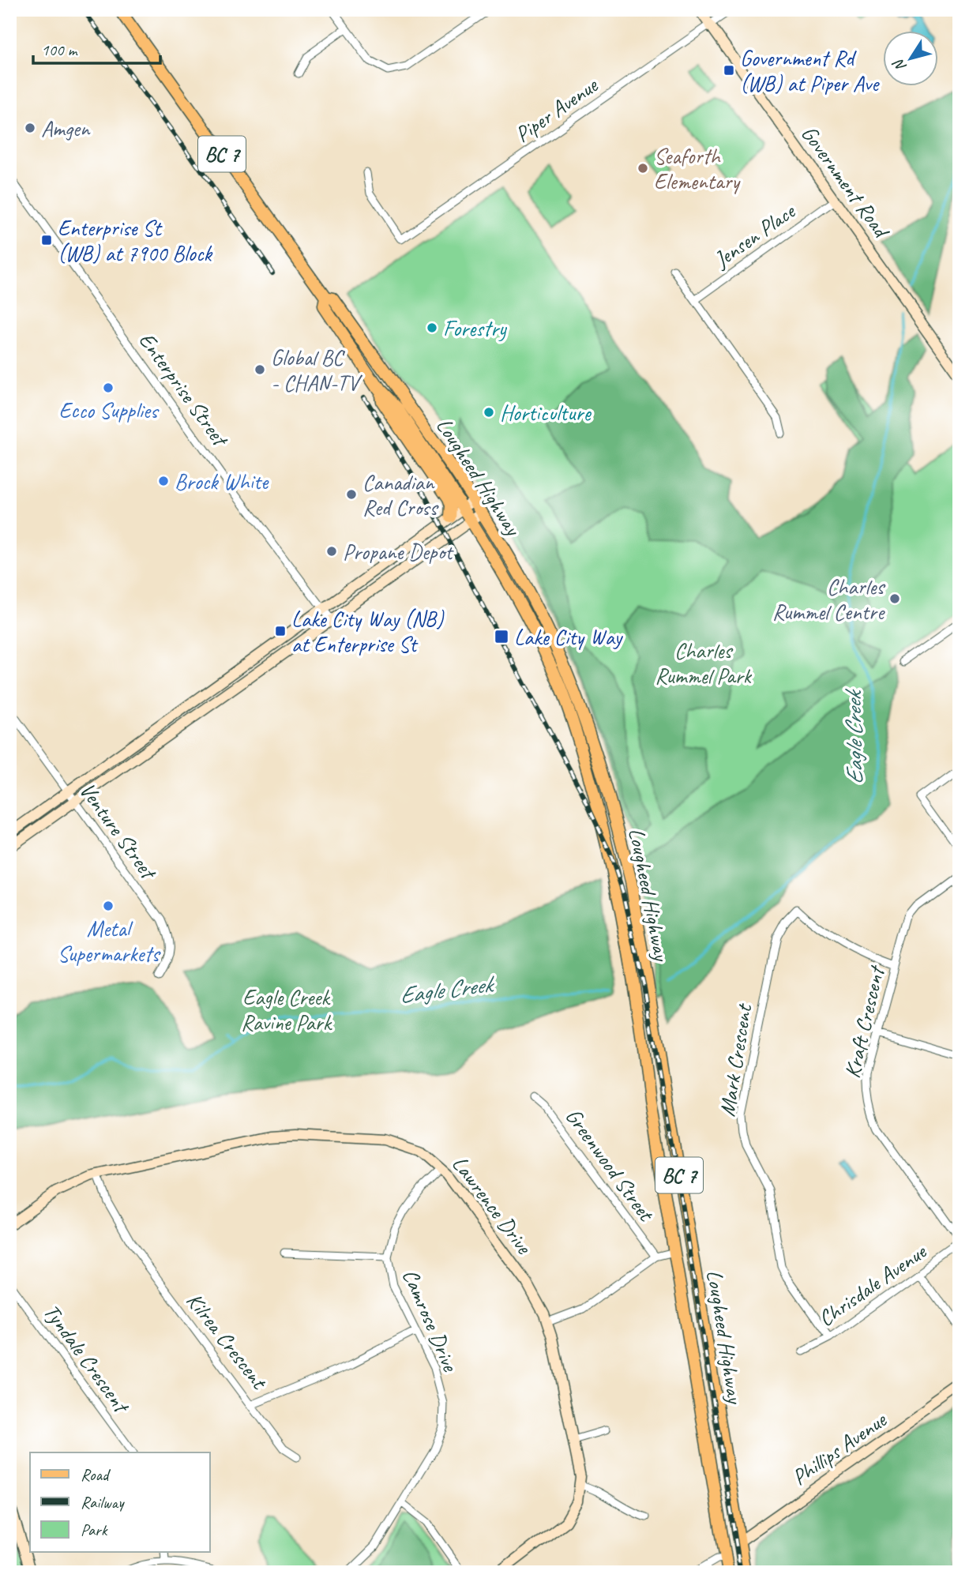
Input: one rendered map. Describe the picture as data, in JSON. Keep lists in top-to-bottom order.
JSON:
{
  "streets": {
    "main road": ["BC 7", "Lougheed Highway"],
    "street": [
      "Piper Avenue",
      "Government Road",
      "Jensen Place",
      "Enterprise Street",
      "Venture Street",
      "Kraft Crescent",
      "Mark Crescent",
      "Greenwood Street",
      "Lawrence Drive",
      "Chrisdale Avenue",
      "Camrose Drive",
      "Kilrea Crescent",
      "Tyndale Crescent",
      "Phillips Avenue"
    ]
  },
  "crossings": [
    ["Piper Avenue", "Government Road"],
    ["Government Road", "Jensen Place"],
    ["Lougheed Highway", "Phillips Avenue"],
    ["Kraft Crescent", "Mark Crescent"],
    ["Kraft Crescent", "Chrisdale Avenue"],
    ["Mark Crescent", "Chrisdale Avenue"],
    ["Lawrence Drive", "Camrose Drive"],
    ["Lawrence Drive", "Kilrea Crescent"],
    ["Camrose Drive", "Kilrea Crescent"]
  ],
  "water": ["Eagle Creek"],
  "parks": ["Charles Rummel Park", "Eagle Creek Ravine Park"],
  "places": {
    "transit": [
      "Government Rd (WB) at Piper Ave",
      "Enterprise St (WB) at 7900 Block",
      "Lake City Way (NB) at Enterprise St",
      "Lake City Way"
    ],
    "other": [
      "Amgen",
      "Seaforth Elementary",
      "Forestry",
      "Global BC - CHAN-TV",
      "Ecco Supplies",
      "Horticulture",
      "Brock White",
      "Canadian Red Cross",
      "Propane Depot",
      "Charles Rummel Centre",
      "Metal Supermarkets"
    ]
  },
  "legend": ["Road", "Railway", "Park"],
  "scale_bar": "100 m",
  "north": "bottom left"
}
